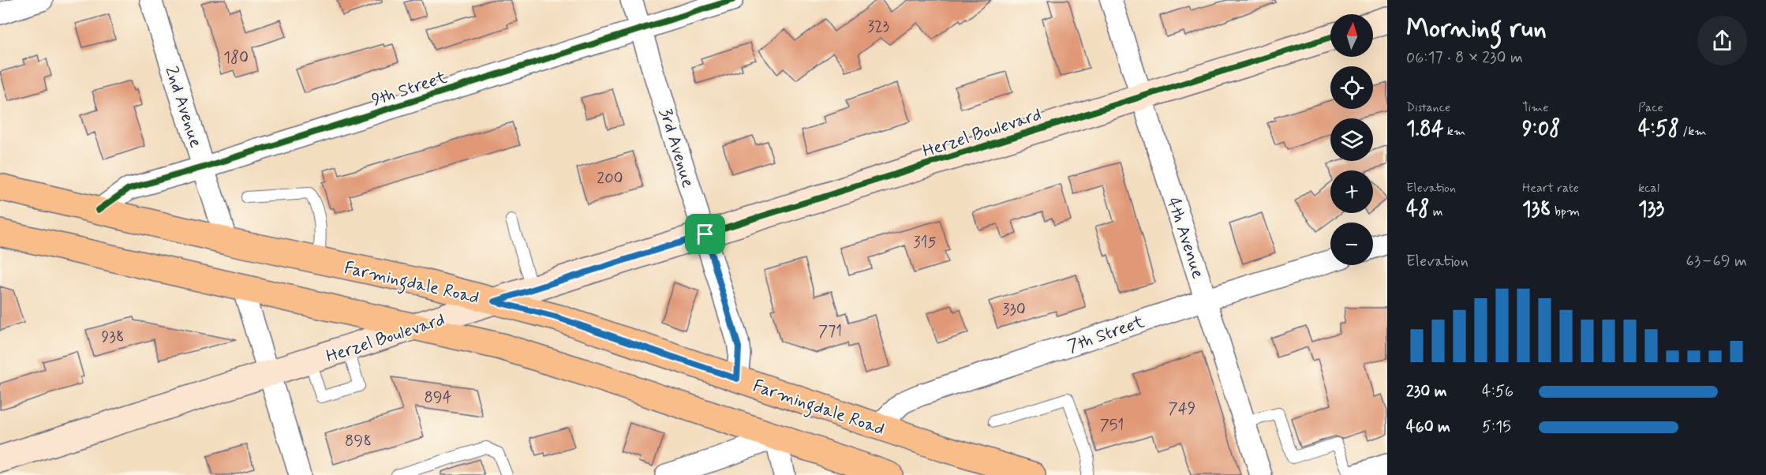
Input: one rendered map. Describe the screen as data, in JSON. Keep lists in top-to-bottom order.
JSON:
{
  "streets": {
    "main road": ["Farmingdale Road"],
    "street": [
      "9th Street",
      "2nd Avenue",
      "Herzel Boulevard",
      "3rd Avenue",
      "4th Avenue",
      "7th Street"
    ]
  },
  "crossings": [
    ["9th Street", "2nd Avenue"],
    ["9th Street", "3rd Avenue"],
    ["9th Street", "Farmingdale Road"],
    ["2nd Avenue", "Farmingdale Road"],
    ["Herzel Boulevard", "3rd Avenue"],
    ["Herzel Boulevard", "4th Avenue"],
    ["Herzel Boulevard", "Farmingdale Road"],
    ["3rd Avenue", "Farmingdale Road"],
    ["4th Avenue", "7th Street"],
    ["Farmingdale Road", "7th Street"]
  ],
  "house_numbers": [
    "323",
    "180",
    "200",
    "315",
    "330",
    "771",
    "938",
    "894",
    "749",
    "751",
    "898"
  ],
  "north": "top",
  "page": {
    "heading": ["Morning run", "06:17 · 8 × 230 m"],
    "map_buttons": ["+", "−"],
    "stats": [
      ["Distance", "1.84 km"],
      ["Time", "9:08"],
      ["Pace", "4:58 /km"],
      ["Elevation", "48 m"],
      ["Heart rate", "138 bpm"],
      ["kcal", "133"]
    ],
    "chart": ["Elevation", "63–69 m"],
    "list": [
      {
        "name": "230 m",
        "note": "4:56"
      },
      {
        "name": "460 m",
        "note": "5:15"
      }
    ]
  }
}
